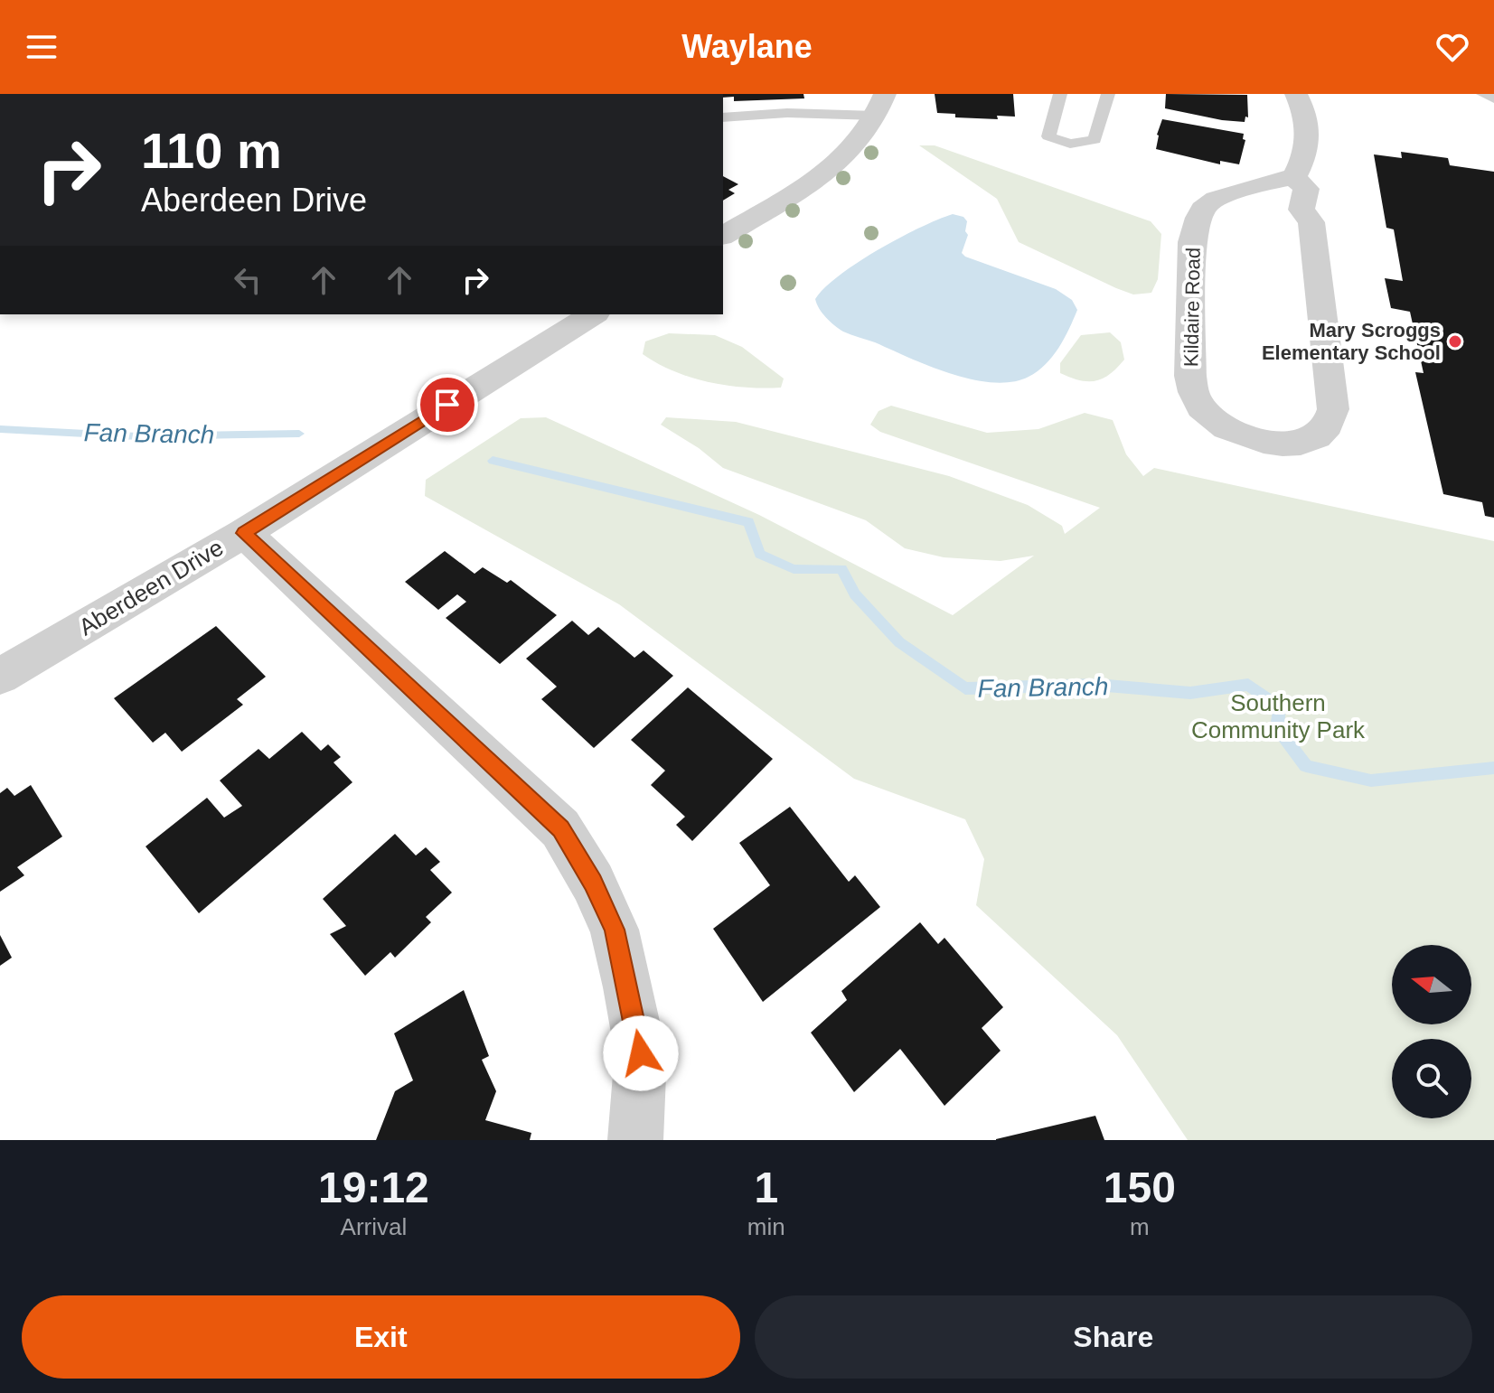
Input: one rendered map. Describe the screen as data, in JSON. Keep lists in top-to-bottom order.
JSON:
{
  "streets": {
    "street": ["Kildaire Road", "Aberdeen Drive"]
  },
  "water": ["Fan Branch"],
  "parks": ["Southern Community Park"],
  "places": ["Mary Scroggs Elementary School"],
  "north": "left",
  "page": {
    "header": "Waylane",
    "turn": ["110 m", "Aberdeen Drive"],
    "eta": [
      "19:12",
      "Arrival",
      "1",
      "min",
      "150",
      "m"
    ],
    "buttons": ["Exit", "Share"]
  }
}
